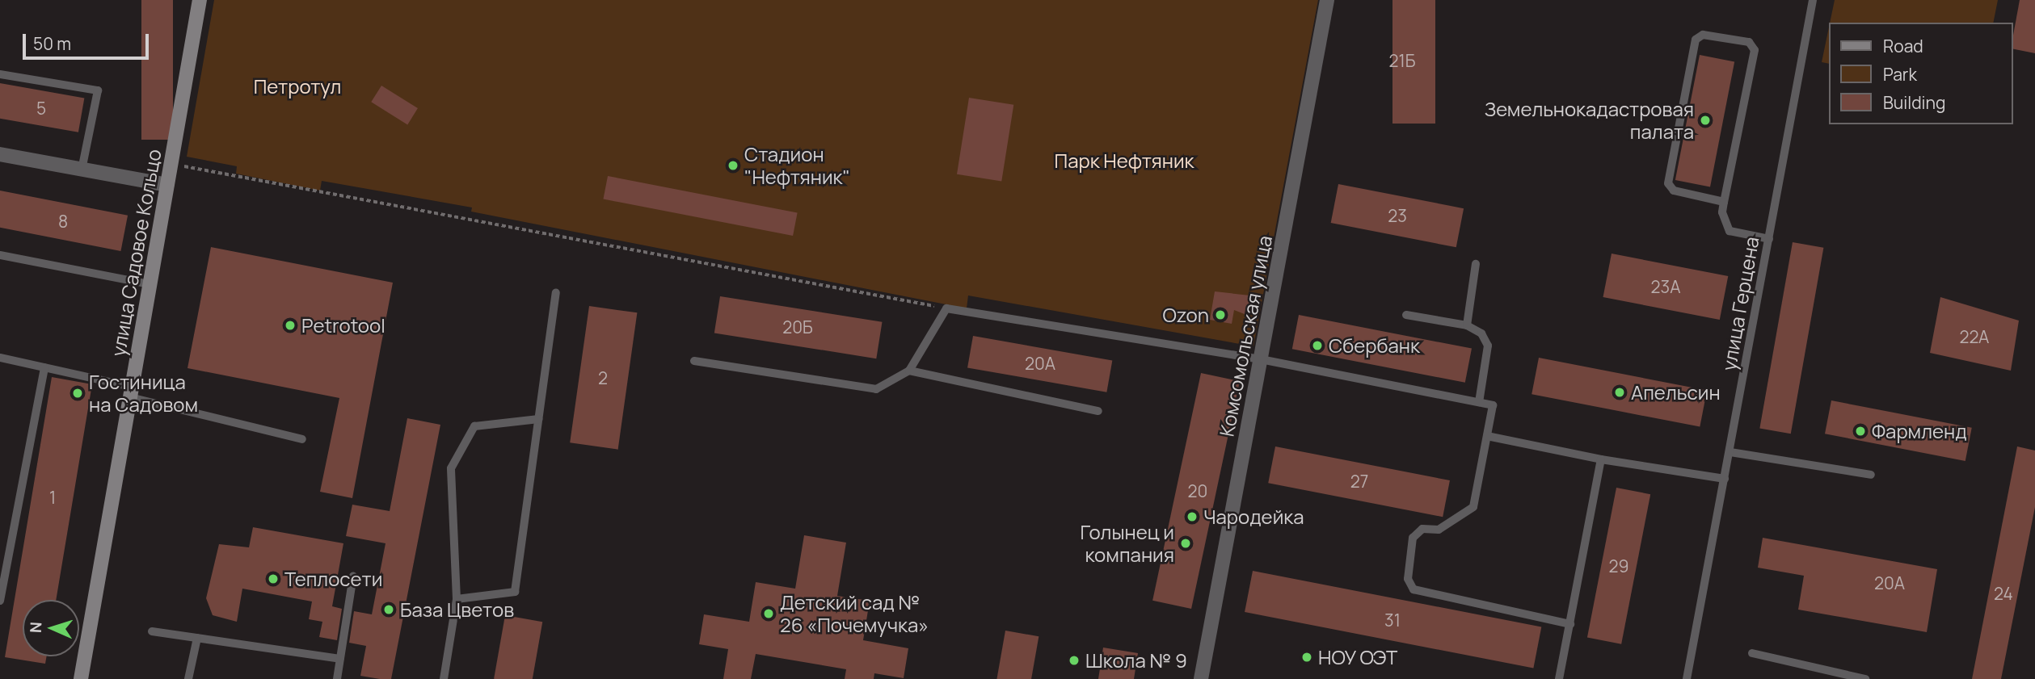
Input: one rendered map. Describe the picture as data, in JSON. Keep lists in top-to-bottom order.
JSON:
{
  "streets": {
    "main road": ["улица Садовое Кольцо"],
    "street": ["Комсомольская улица"],
    "lane": ["улица Герцена"]
  },
  "parks": ["Петротул", "Парк Нефтяник"],
  "places": [
    "Земельнокадастровая палата",
    "Стадион \"Нефтяник\"",
    "Ozon",
    "Petrotool",
    "Сбербанк",
    "Апельсин",
    "Гостиница на Садовом",
    "Фармленд",
    "Чародейка",
    "Голынец и компания",
    "Теплосети",
    "База Цветов",
    "Детский сад № 26 «Почемучка»",
    "НОУ ОЭТ",
    "Школа № 9"
  ],
  "house_numbers": [
    "21Б",
    "5",
    "23",
    "8",
    "23А",
    "20Б",
    "22А",
    "20А",
    "2",
    "27",
    "20",
    "1",
    "29",
    "20А",
    "24",
    "31"
  ],
  "legend": ["Road", "Park", "Building"],
  "scale_bar": "50 m",
  "north": "left"
}
